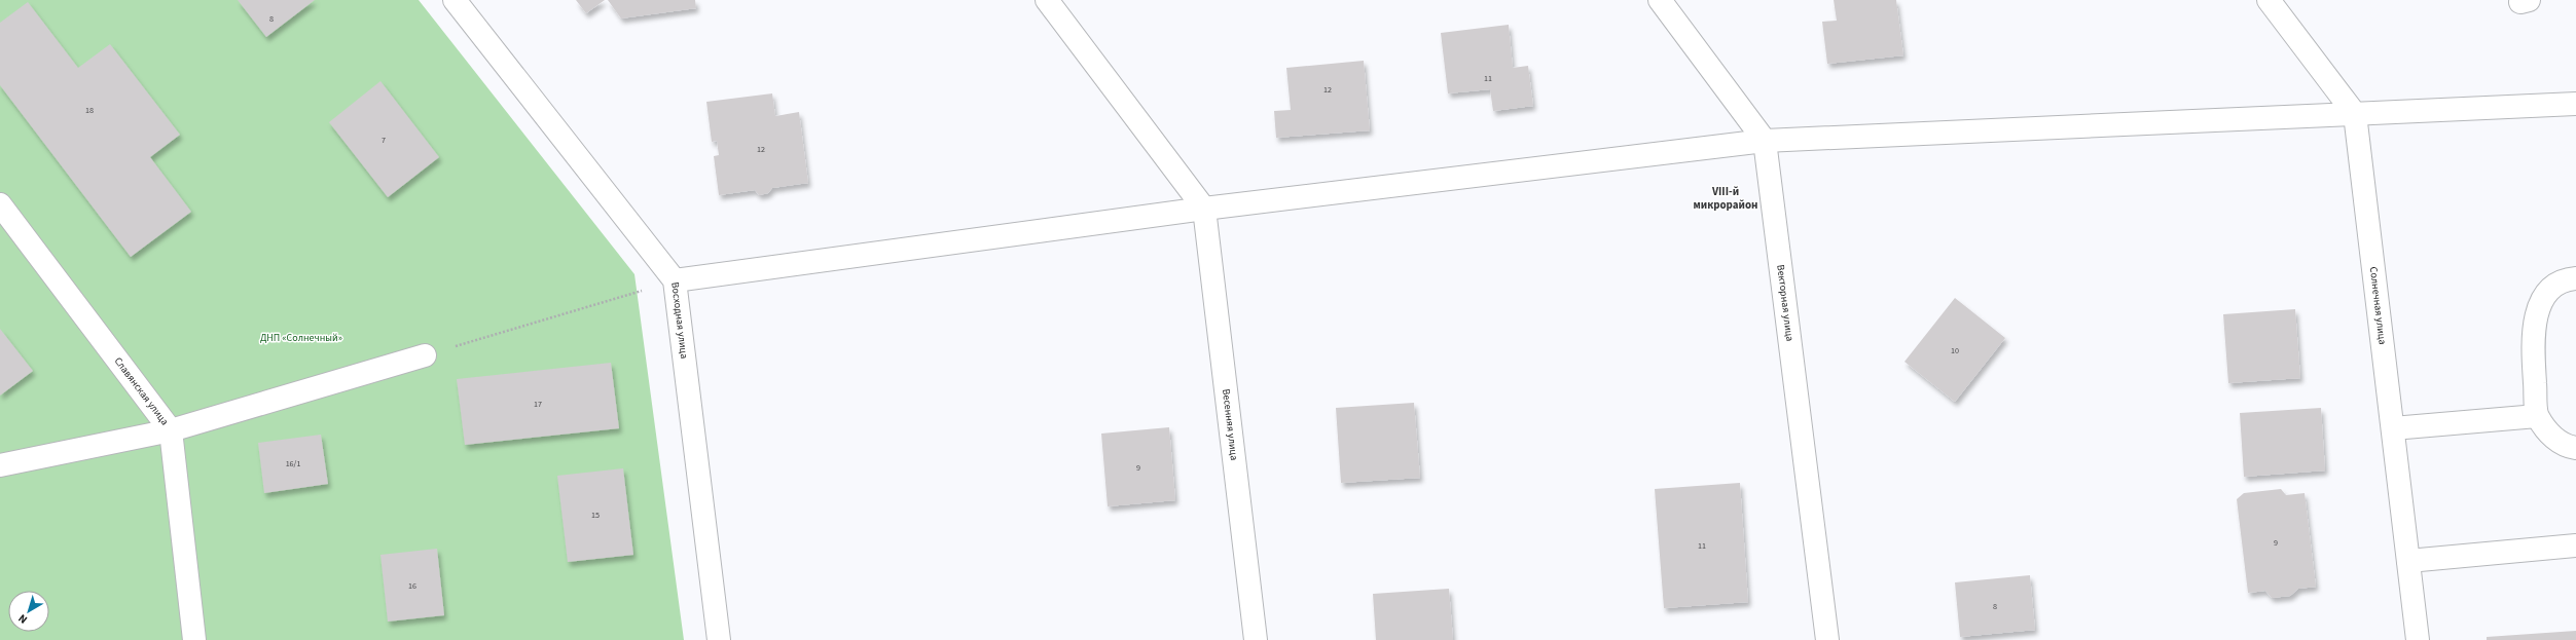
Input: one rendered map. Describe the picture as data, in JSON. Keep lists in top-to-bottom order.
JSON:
{
  "streets": {
    "street": [
      "Векторная улица",
      "Солнечная улица",
      "Восходная улица",
      "Славянская улица",
      "Весенняя улица"
    ]
  },
  "districts": ["VIII-й микрорайон"],
  "parks": ["ДНП «Солнечный»"],
  "house_numbers": [
    "8",
    "11",
    "12",
    "18",
    "7",
    "12",
    "10",
    "17",
    "16/1",
    "9",
    "15",
    "9",
    "11",
    "16",
    "8"
  ],
  "north": "bottom left"
}
